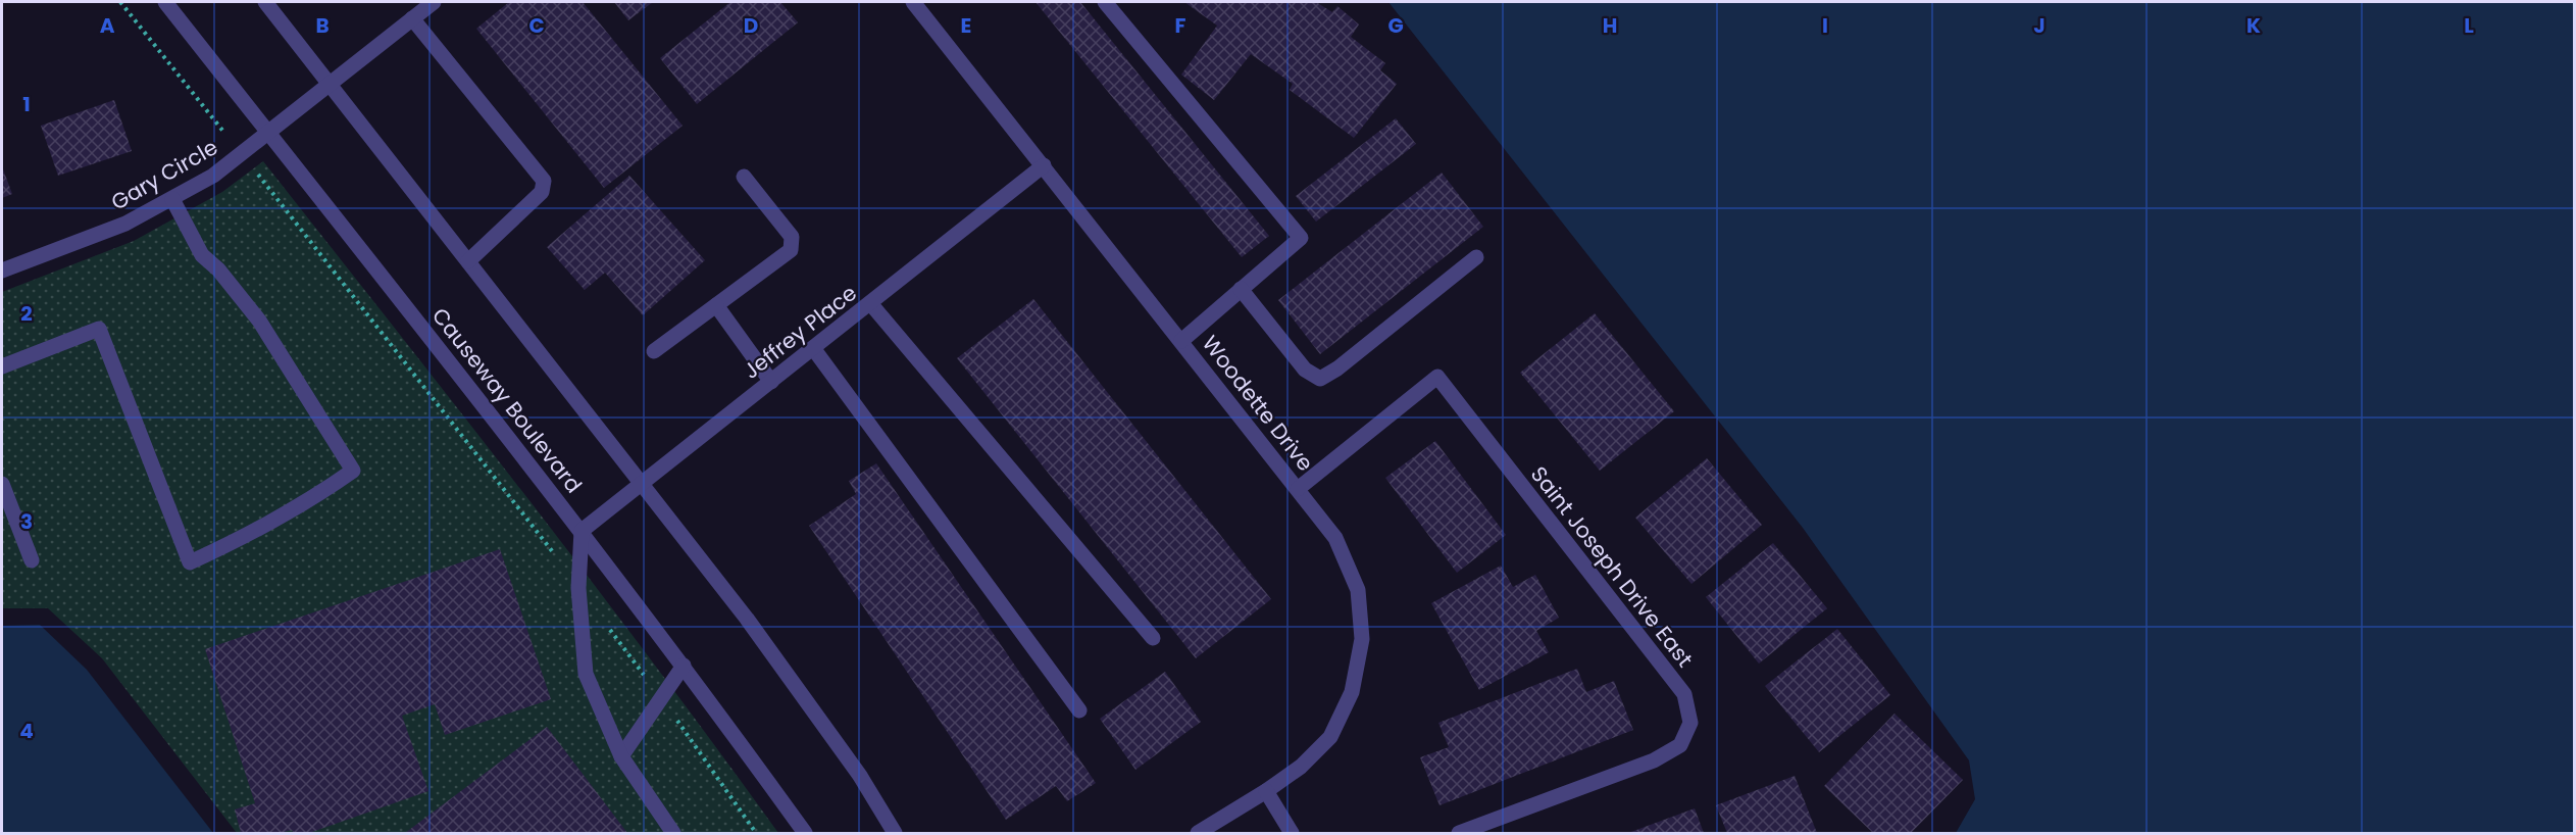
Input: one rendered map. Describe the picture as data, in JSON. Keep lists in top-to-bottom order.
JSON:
{
  "streets": {
    "street": [
      "Gary Circle",
      "Jeffrey Place",
      "Causeway Boulevard",
      "Woodette Drive",
      "Saint Joseph Drive East"
    ]
  },
  "crossings": [
    ["Gary Circle", "Causeway Boulevard"],
    ["Jeffrey Place", "Causeway Boulevard"],
    ["Jeffrey Place", "Woodette Drive"],
    ["Woodette Drive", "Saint Joseph Drive East"]
  ],
  "grid": {
    "columns": [
      "A",
      "B",
      "C",
      "D",
      "E",
      "F",
      "G",
      "H",
      "I",
      "J",
      "K",
      "L"
    ],
    "rows": [
      "1",
      "2",
      "3",
      "4"
    ]
  }
}
